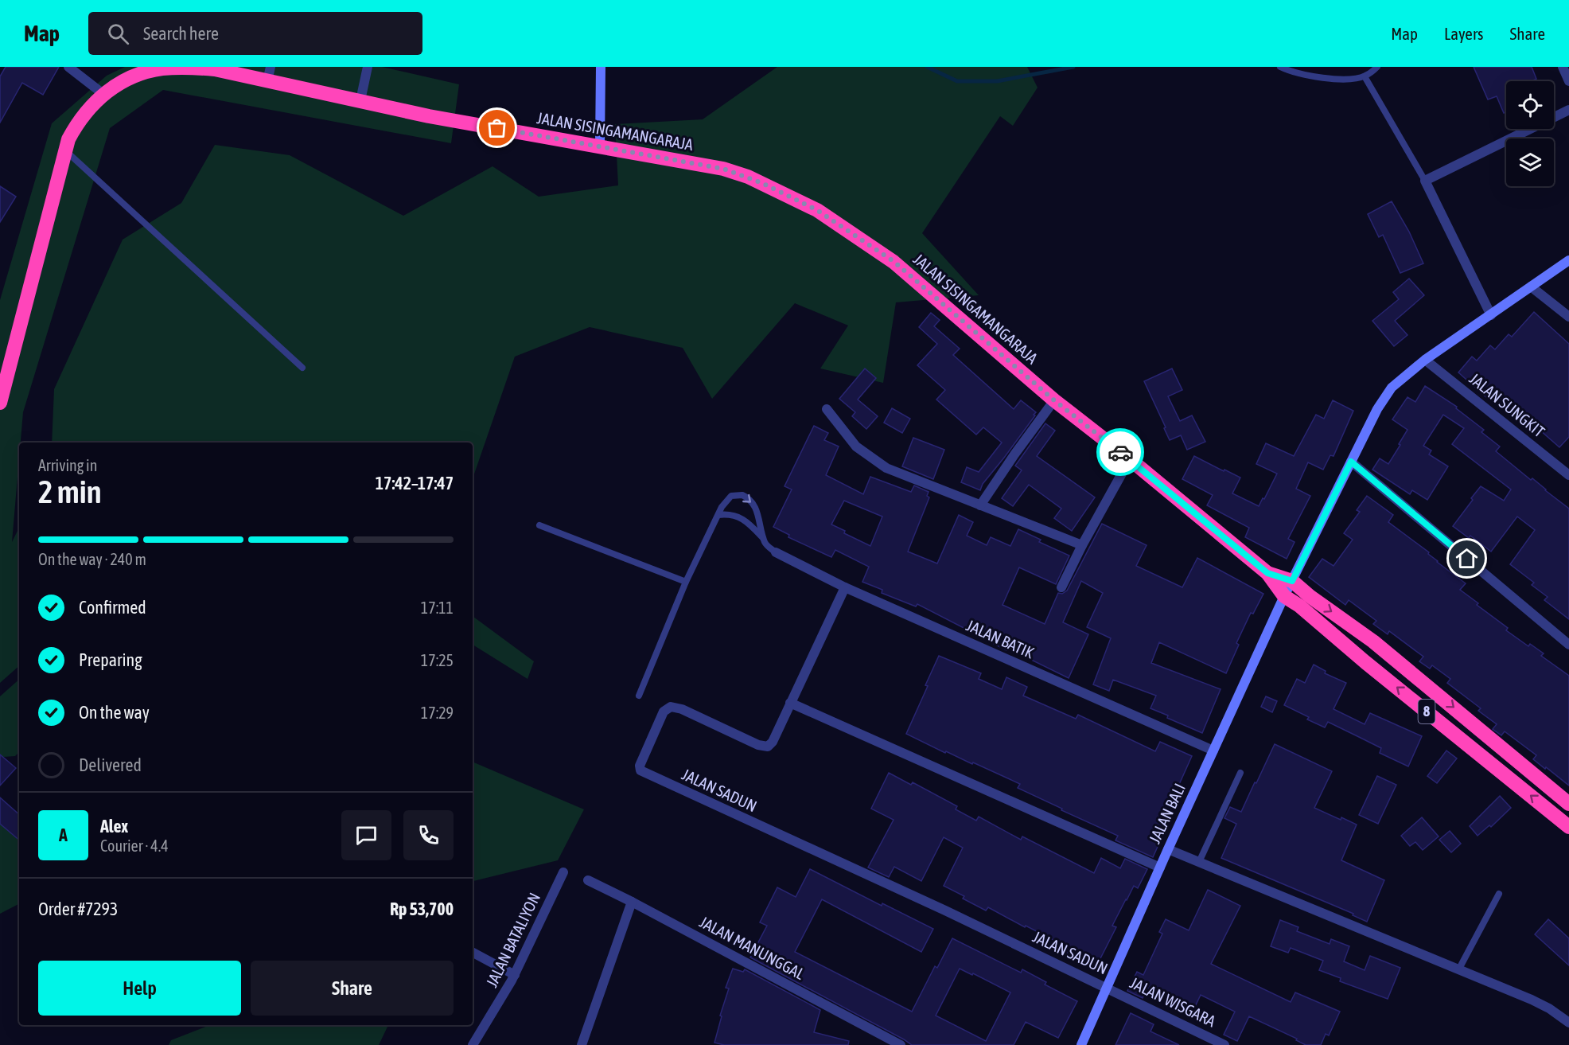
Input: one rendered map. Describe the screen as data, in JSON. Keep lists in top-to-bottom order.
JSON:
{
  "streets": {
    "highway": ["JALAN SISINGAMANGARAJA", "8"],
    "street": [
      "JALAN SUNGKIT",
      "JALAN BATIK",
      "JALAN SADUN",
      "JALAN BALI",
      "JALAN BATALIYON",
      "JALAN MANUNGGAL",
      "JALAN WISGARA"
    ]
  },
  "crossings": [
    ["JALAN SISINGAMANGARAJA", "8"],
    ["JALAN SISINGAMANGARAJA", "JALAN BALI"],
    ["JALAN SUNGKIT", "JALAN BALI"],
    ["JALAN BATIK", "JALAN SADUN"],
    ["JALAN BATIK", "JALAN BALI"],
    ["8", "JALAN BALI"],
    ["JALAN SADUN", "JALAN BALI"],
    ["JALAN SADUN", "JALAN WISGARA"],
    ["JALAN BALI", "JALAN WISGARA"]
  ],
  "page": {
    "header": "Map",
    "search": "Search here",
    "nav": ["Map", "Layers", "Share"],
    "heading": ["2 min", "Arriving in", "17:42–17:47"],
    "panel": [
      "Alex",
      "Courier · 4.4",
      "Order #7293",
      "Rp 53,700"
    ],
    "bar": "On the way · 240 m",
    "list": [
      ["Confirmed", "17:11"],
      ["Preparing", "17:25"],
      ["On the way", "17:29"],
      "Delivered"
    ],
    "round": "A",
    "buttons": ["Help", "Share"]
  }
}
